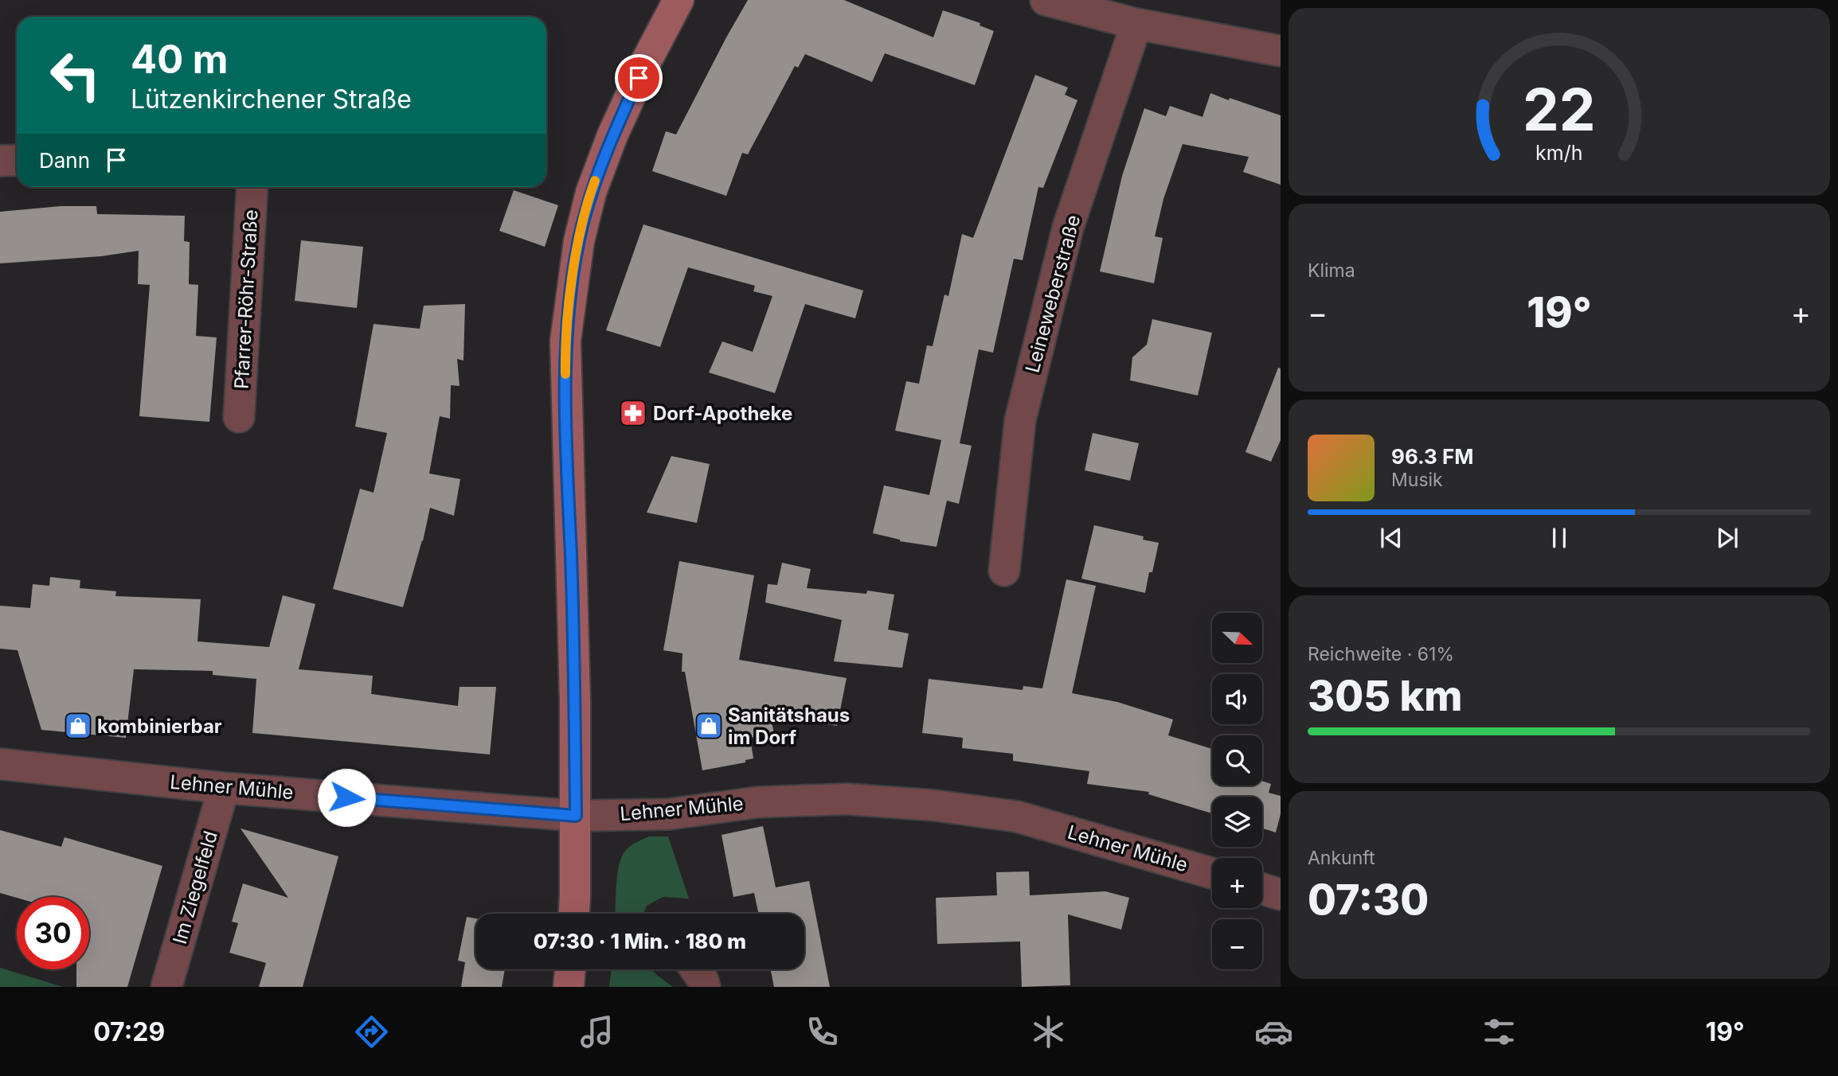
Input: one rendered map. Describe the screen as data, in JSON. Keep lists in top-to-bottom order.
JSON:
{
  "streets": {
    "street": [
      "Leineweberstraße",
      "Pfarrer-Röhr-Straße",
      "Lehner Mühle",
      "Im Ziegelfeld"
    ]
  },
  "crossings": [
    ["Lehner Mühle", "Im Ziegelfeld"]
  ],
  "places": {
    "pharmacy": ["Dorf-Apotheke"],
    "shop": ["kombinierbar", "Sanitätshaus im Dorf"]
  },
  "north": "bottom right",
  "page": {
    "turn": ["40 m", "Lützenkirchener Straße"],
    "then": "Dann",
    "tile": [
      "Klima",
      ["Reichweite · 61%", "305 km"],
      ["Ankunft", "07:30"]
    ],
    "heat": ["−", "19°", "+"],
    "song": ["96.3 FM", "Musik"],
    "map_buttons": ["+", "−"],
    "limit": "30",
    "trip": "07:30 · 1 Min. · 180 m",
    "tabs": ["07:29", "19°"],
    "gauge": ["22", "km/h"]
  }
}
